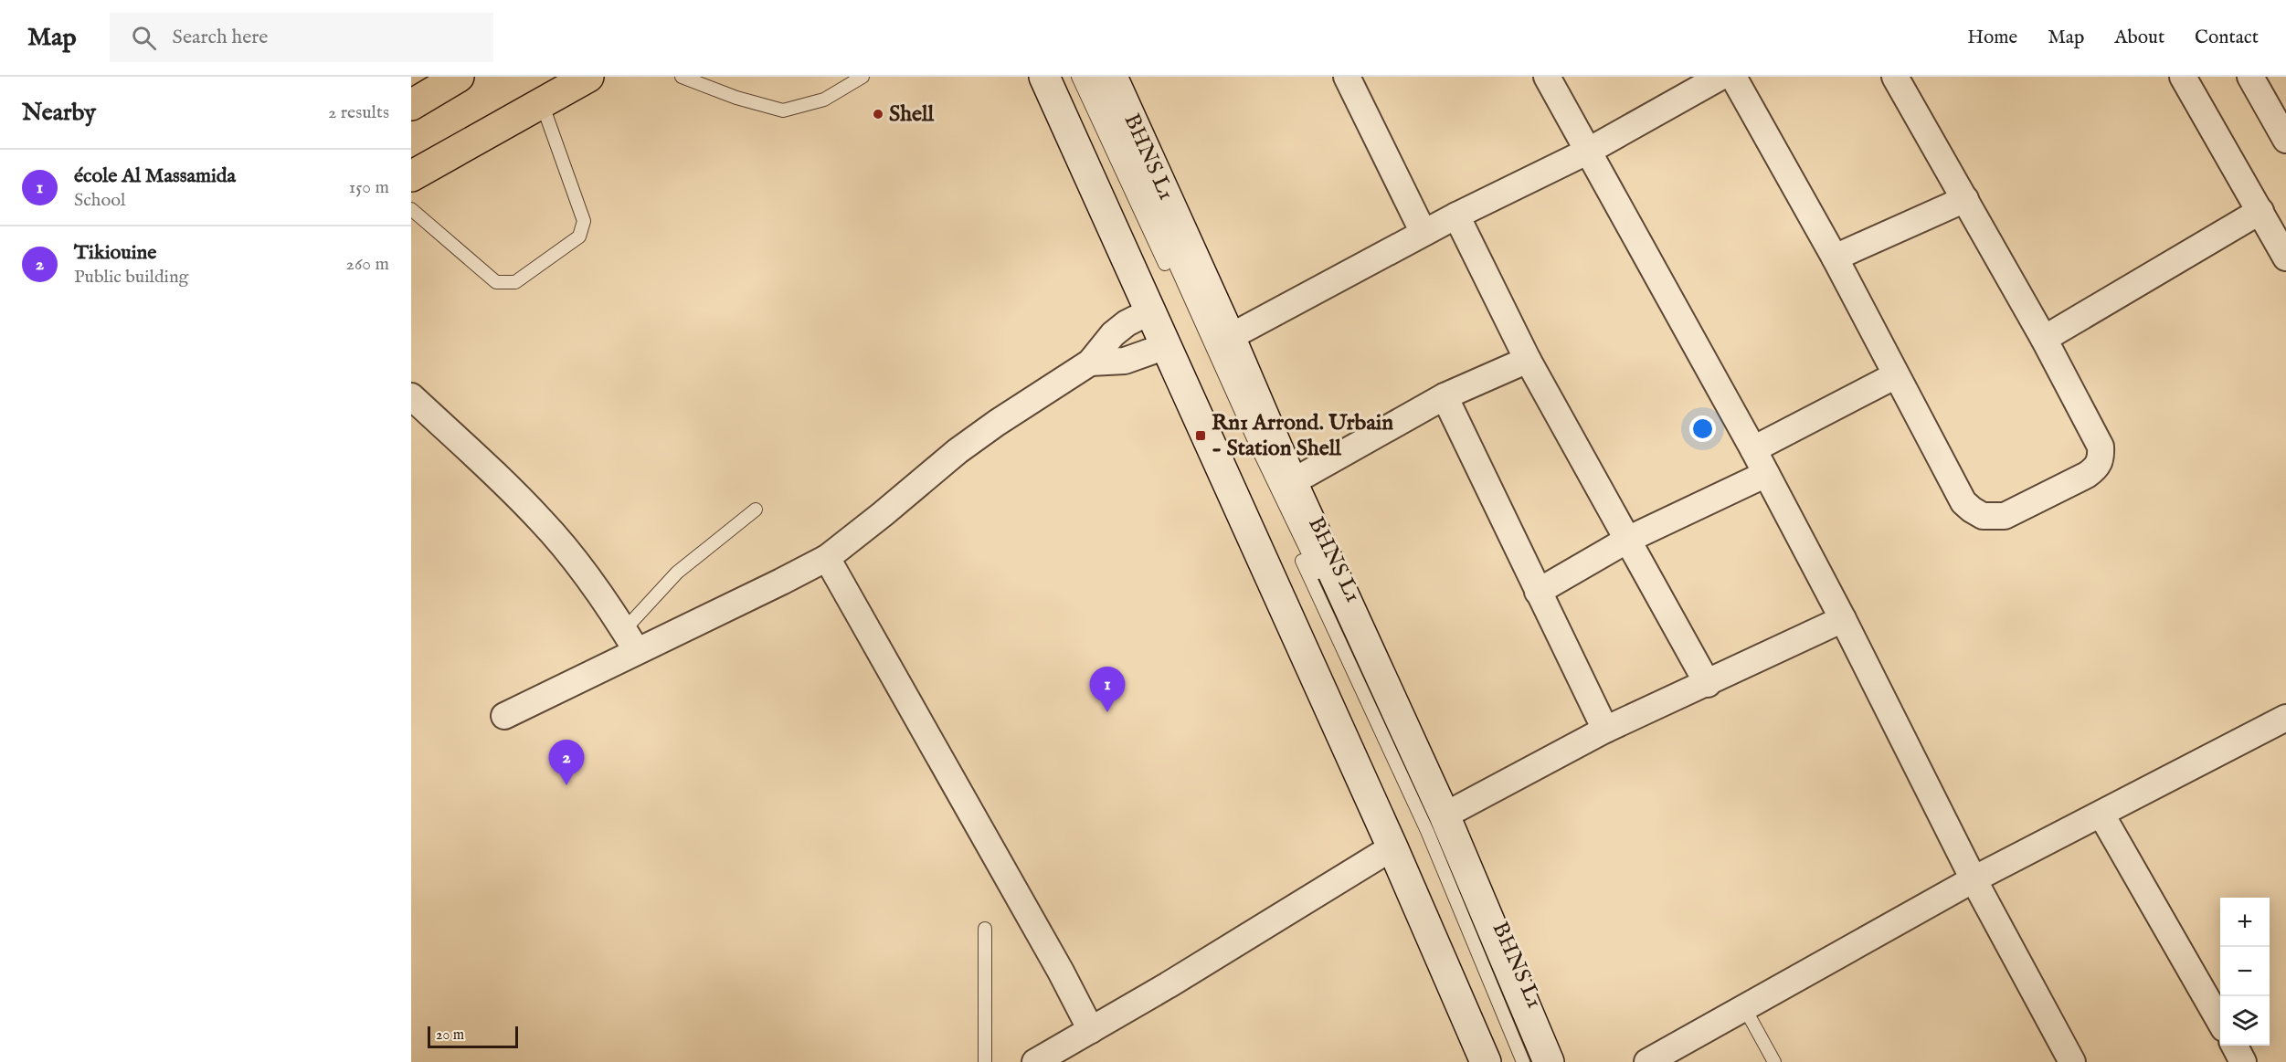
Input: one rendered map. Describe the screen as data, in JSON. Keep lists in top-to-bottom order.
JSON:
{
  "streets": {
    "lane": ["BHNS L1"]
  },
  "places": {
    "other": ["Shell"],
    "transit": ["Rn1 Arrond. Urbain - Station Shell"]
  },
  "scale_bar": "20 m",
  "page": {
    "header": "Map",
    "search": "Search here",
    "nav": [
      "Home",
      "Map",
      "About",
      "Contact"
    ],
    "heading": ["Nearby", "2 results"],
    "list": [
      {
        "mark": "1",
        "name": "école Al Massamida",
        "note": "School",
        "value": "150 m"
      },
      {
        "mark": "2",
        "name": "Tikiouine",
        "note": "Public building",
        "value": "260 m"
      }
    ],
    "pins": ["1", "2"],
    "map_buttons": ["+", "−"],
    "scale": "20 m"
  }
}
